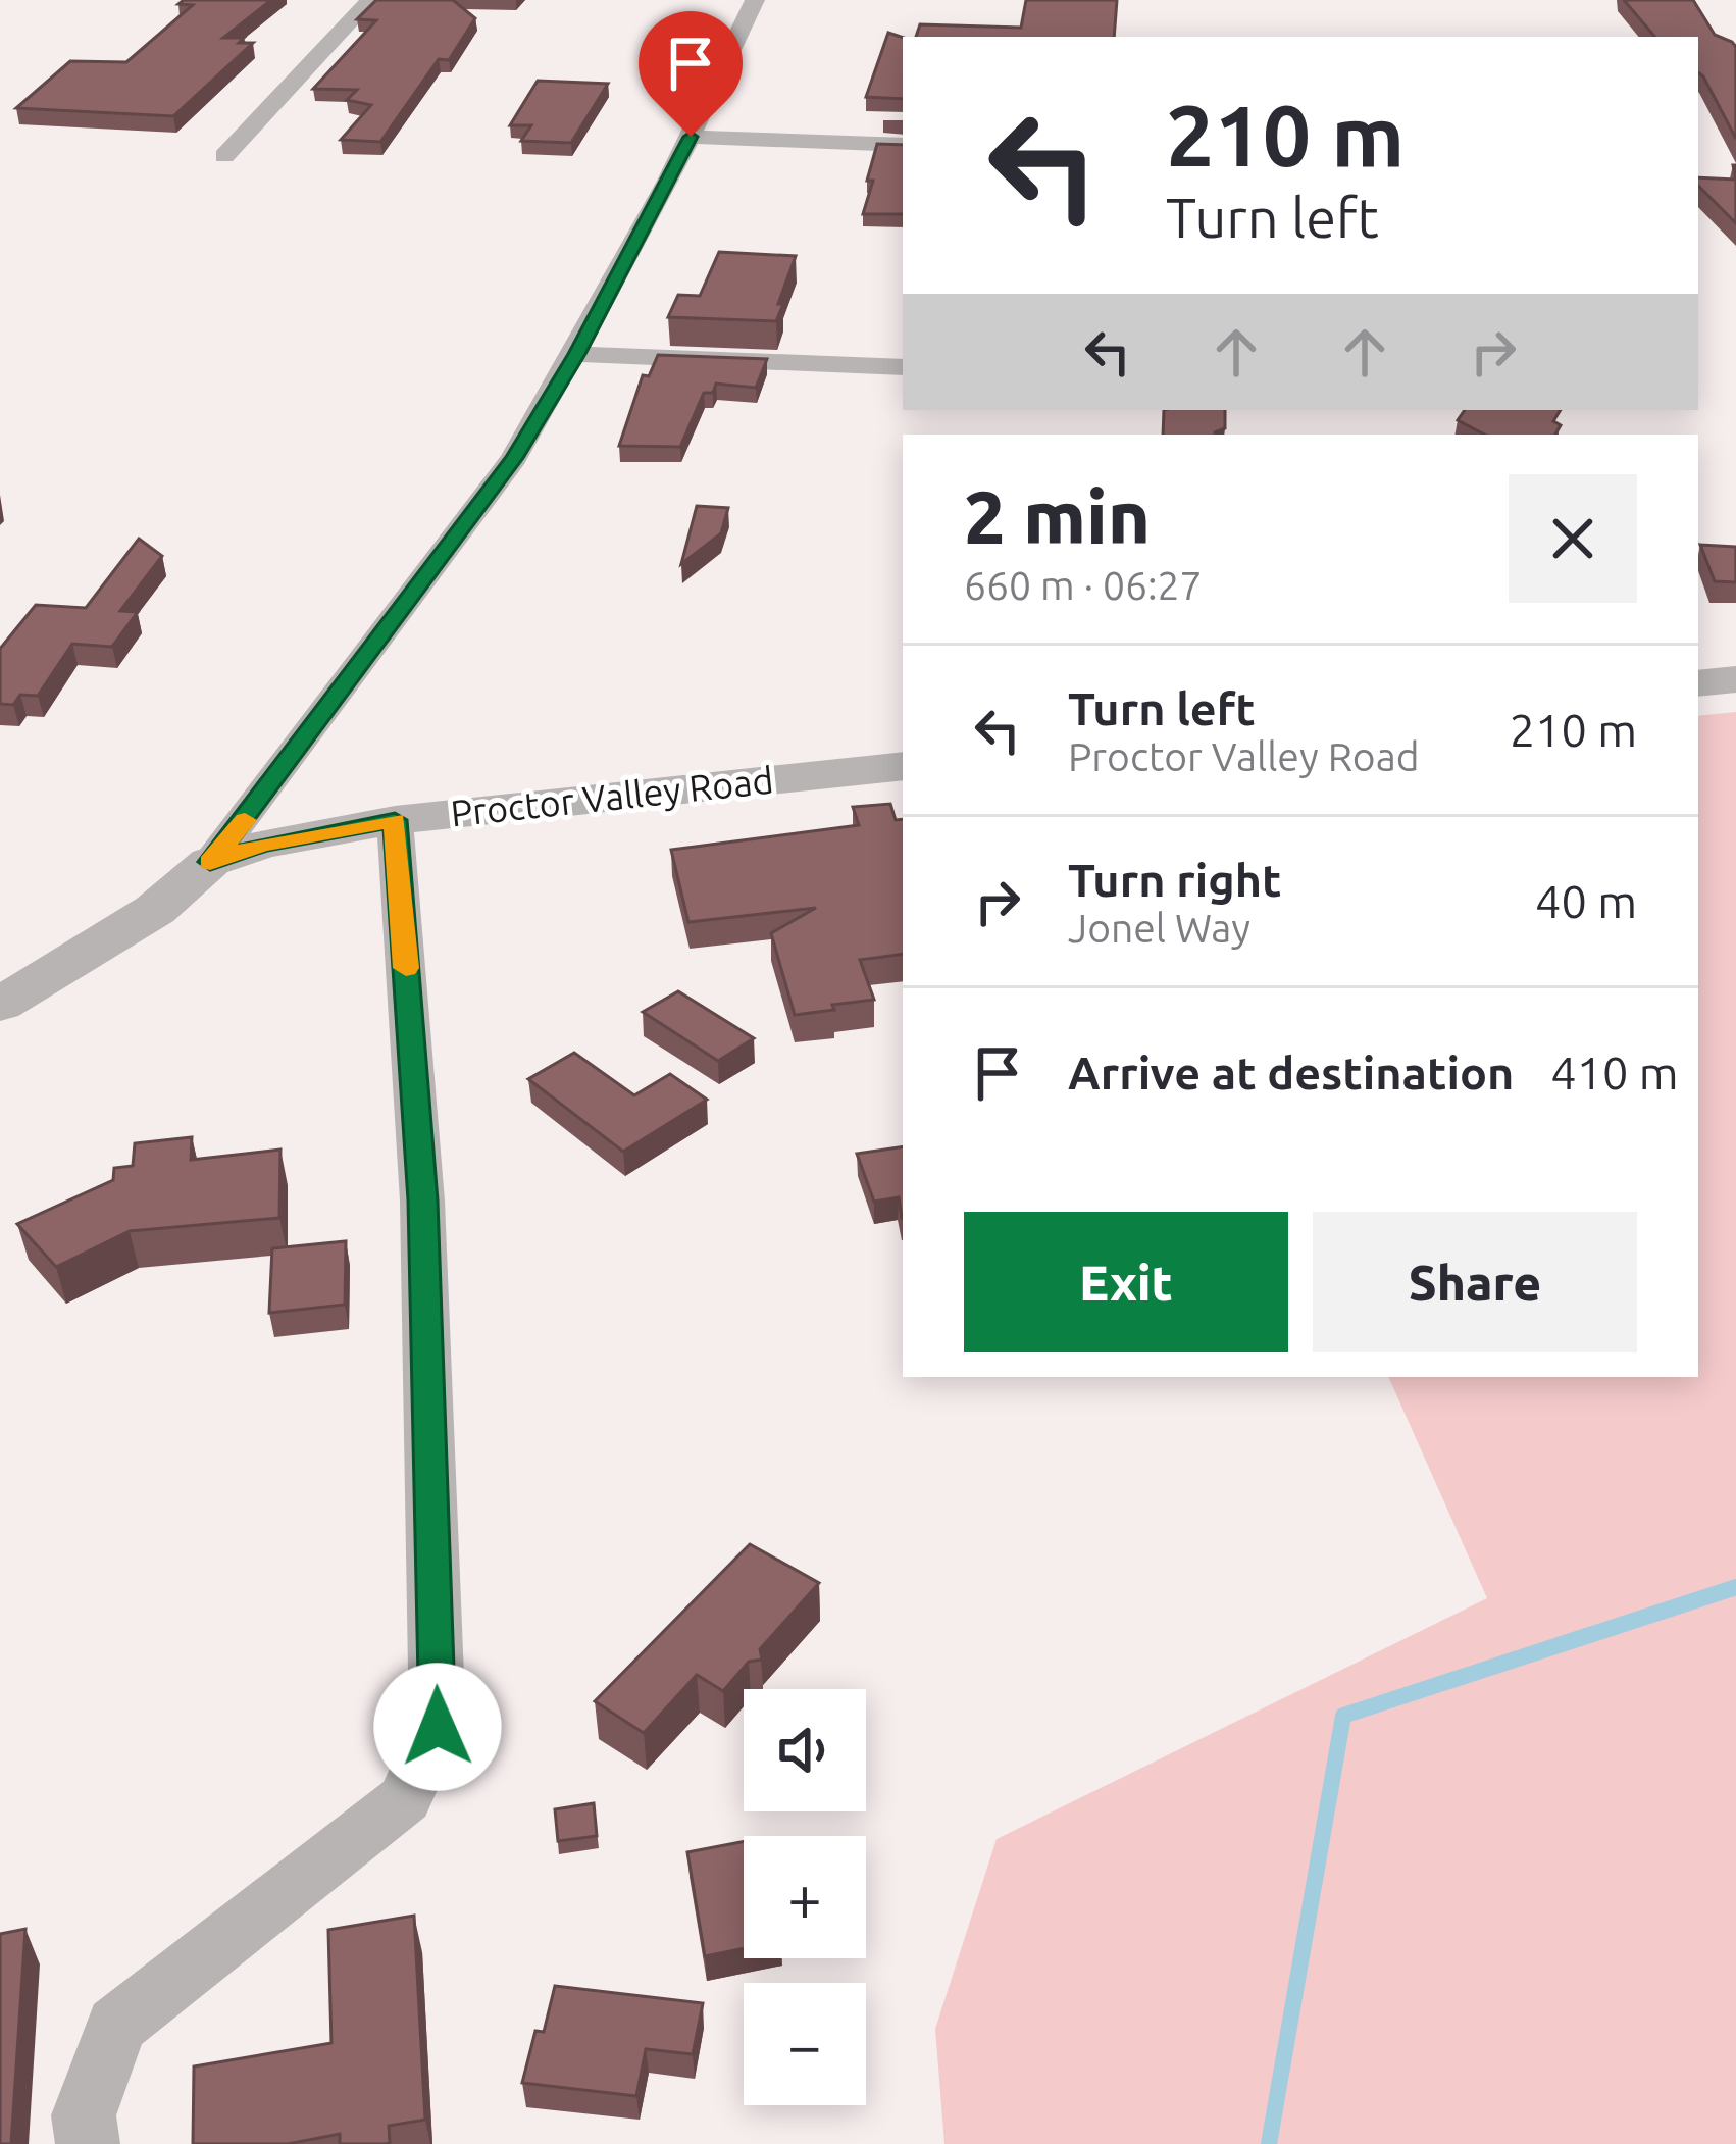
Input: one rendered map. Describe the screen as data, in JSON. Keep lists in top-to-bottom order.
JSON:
{
  "streets": {
    "street": ["Proctor Valley Road"]
  },
  "page": {
    "turn": ["210 m", "Turn left"],
    "heading": ["2 min", "660 m · 06:27"],
    "list": [
      {
        "name": "Turn left",
        "note": "Proctor Valley Road",
        "value": "210 m"
      },
      {
        "name": "Turn right",
        "note": "Jonel Way",
        "value": "40 m"
      },
      {
        "name": "Arrive at destination",
        "value": "410 m"
      }
    ],
    "buttons": ["Exit", "Share"],
    "map_buttons": ["+", "−"]
  }
}
